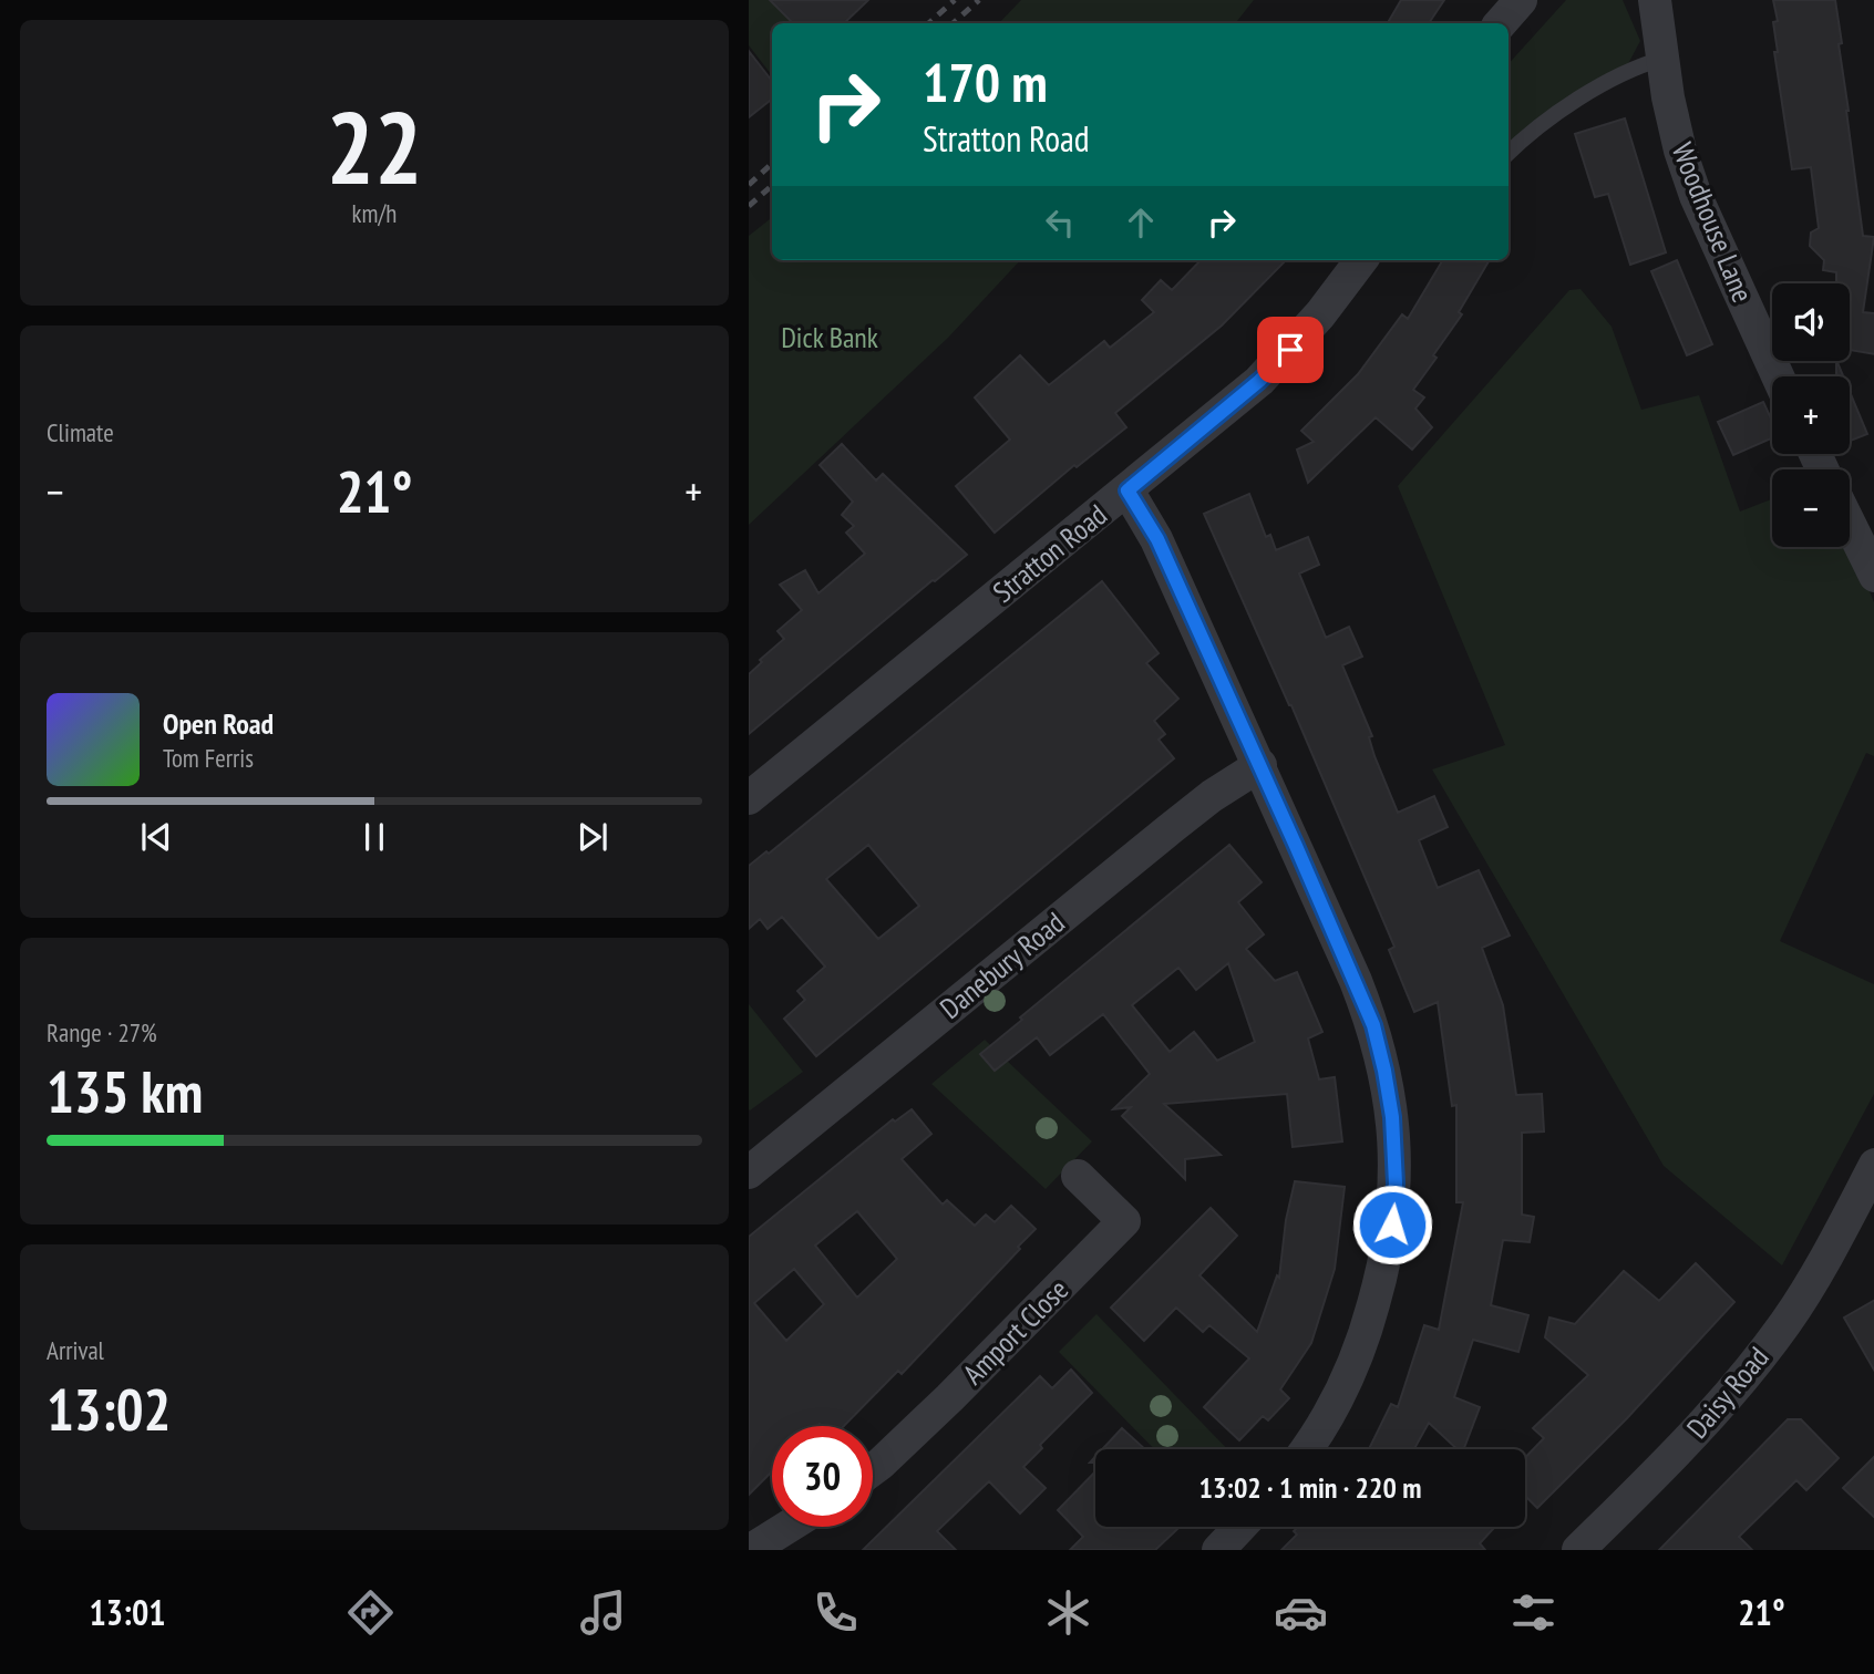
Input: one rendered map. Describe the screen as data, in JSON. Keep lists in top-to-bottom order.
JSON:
{
  "streets": {
    "street": [
      "Woodhouse Lane",
      "Stratton Road",
      "Danebury Road",
      "Amport Close",
      "Daisy Road"
    ]
  },
  "parks": ["Dick Bank"],
  "page": {
    "tile": [
      ["22", "km/h"],
      "Climate",
      ["Range · 27%", "135 km"],
      ["Arrival", "13:02"]
    ],
    "turn": ["170 m", "Stratton Road"],
    "map_buttons": ["+", "−"],
    "heat": ["−", "21°", "+"],
    "song": ["Open Road", "Tom Ferris"],
    "limit": "30",
    "trip": "13:02 · 1 min · 220 m",
    "tabs": ["13:01", "21°"]
  }
}
